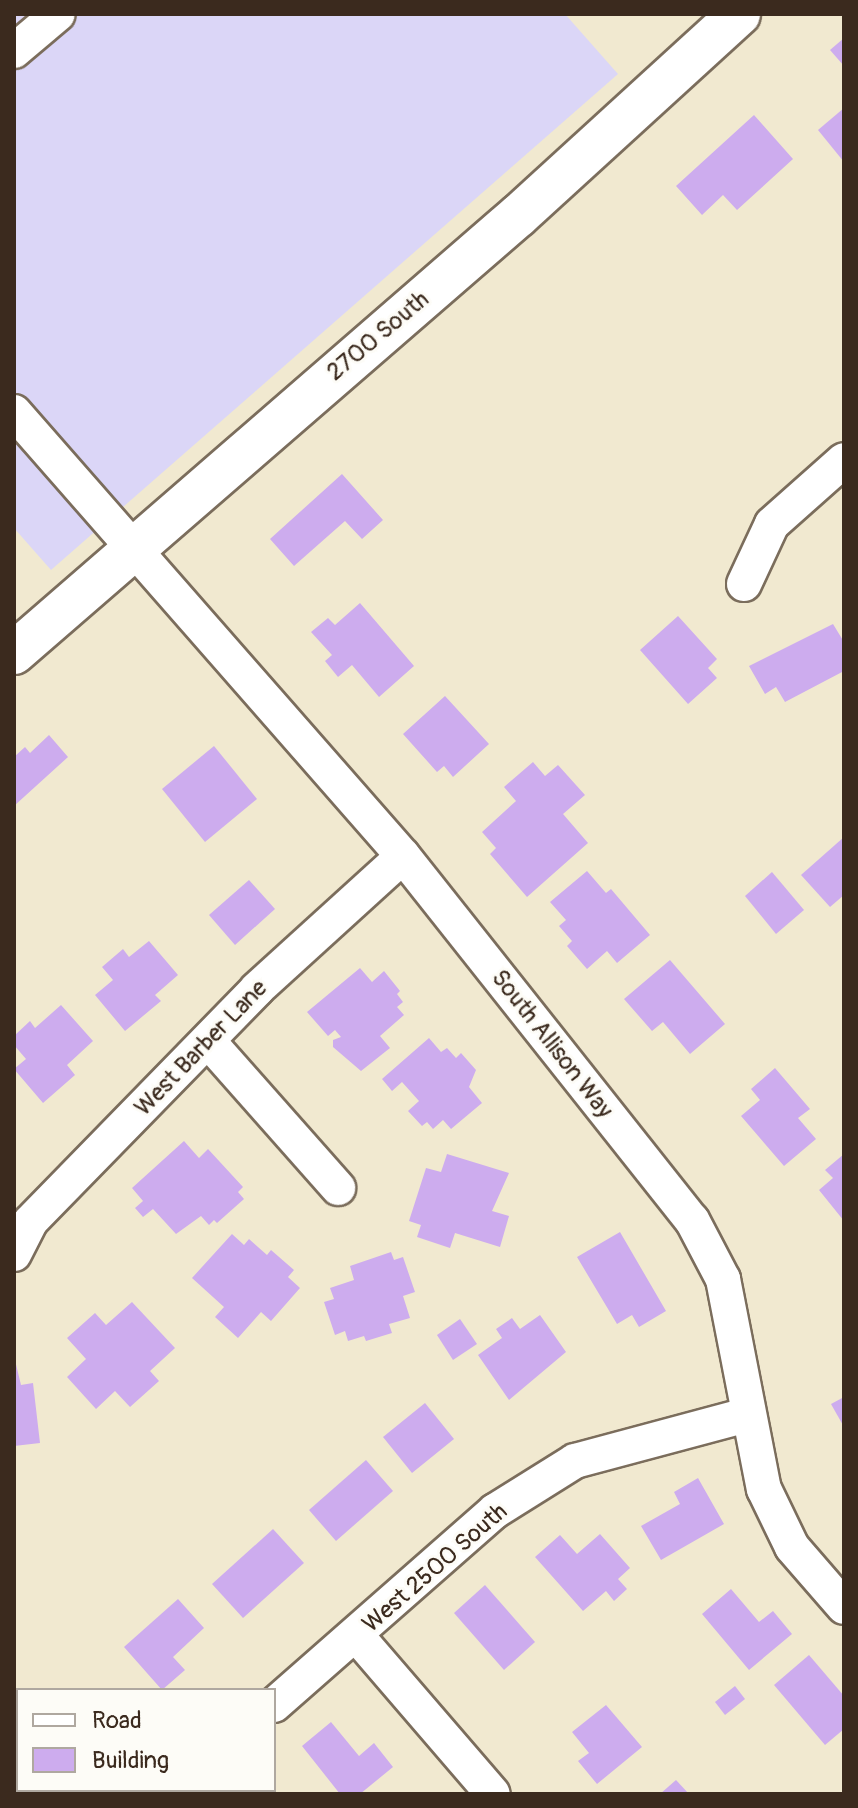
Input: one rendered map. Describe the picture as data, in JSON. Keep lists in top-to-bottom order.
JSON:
{
  "streets": {
    "main road": ["2700 South"],
    "street": ["South Allison Way", "West Barber Lane", "West 2500 South"]
  },
  "crossings": [
    ["2700 South", "South Allison Way"],
    ["South Allison Way", "West Barber Lane"],
    ["South Allison Way", "West 2500 South"]
  ],
  "legend": ["Road", "Building"]
}
